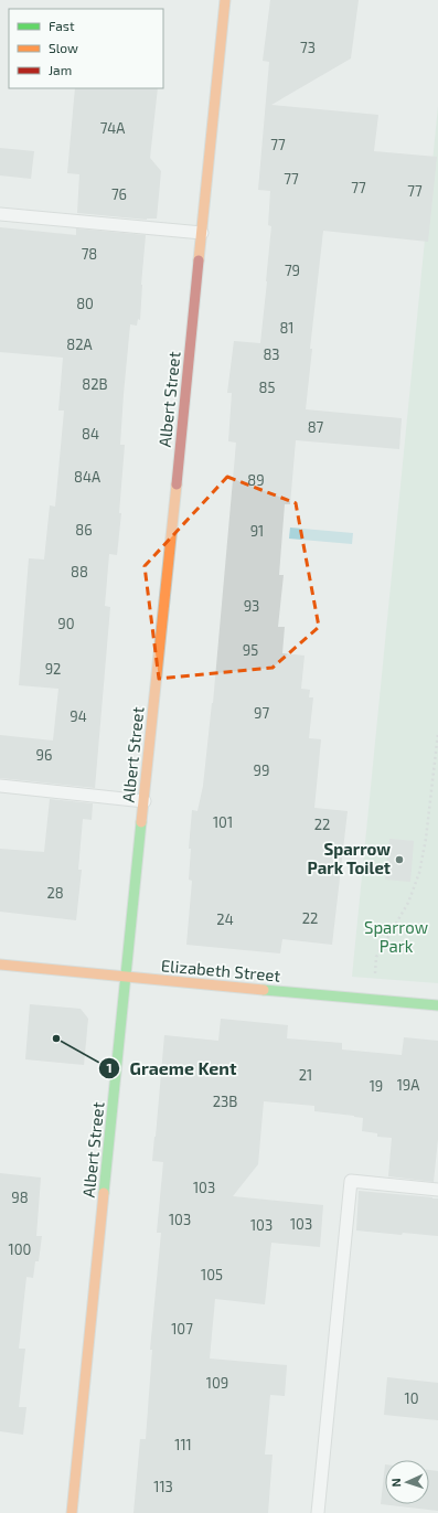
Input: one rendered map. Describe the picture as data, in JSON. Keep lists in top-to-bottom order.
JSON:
{
  "streets": {
    "street": ["Albert Street", "Elizabeth Street"]
  },
  "crossings": [
    ["Albert Street", "Elizabeth Street"]
  ],
  "parks": ["Sparrow Park"],
  "places": ["Sparrow Park Toilet", "Graeme Kent"],
  "house_numbers": [
    "73",
    "74A",
    "77",
    "77",
    "77",
    "77",
    "76",
    "78",
    "79",
    "80",
    "81",
    "82A",
    "83",
    "82B",
    "85",
    "87",
    "84",
    "84A",
    "89",
    "86",
    "91",
    "88",
    "93",
    "90",
    "95",
    "92",
    "97",
    "94",
    "96",
    "99",
    "101",
    "22",
    "28",
    "22",
    "24",
    "21",
    "19A",
    "19",
    "23B",
    "103",
    "98",
    "103",
    "103",
    "103",
    "100",
    "105",
    "107",
    "109",
    "10",
    "111",
    "113"
  ],
  "legend": ["Fast", "Slow", "Jam"],
  "north": "left"
}
